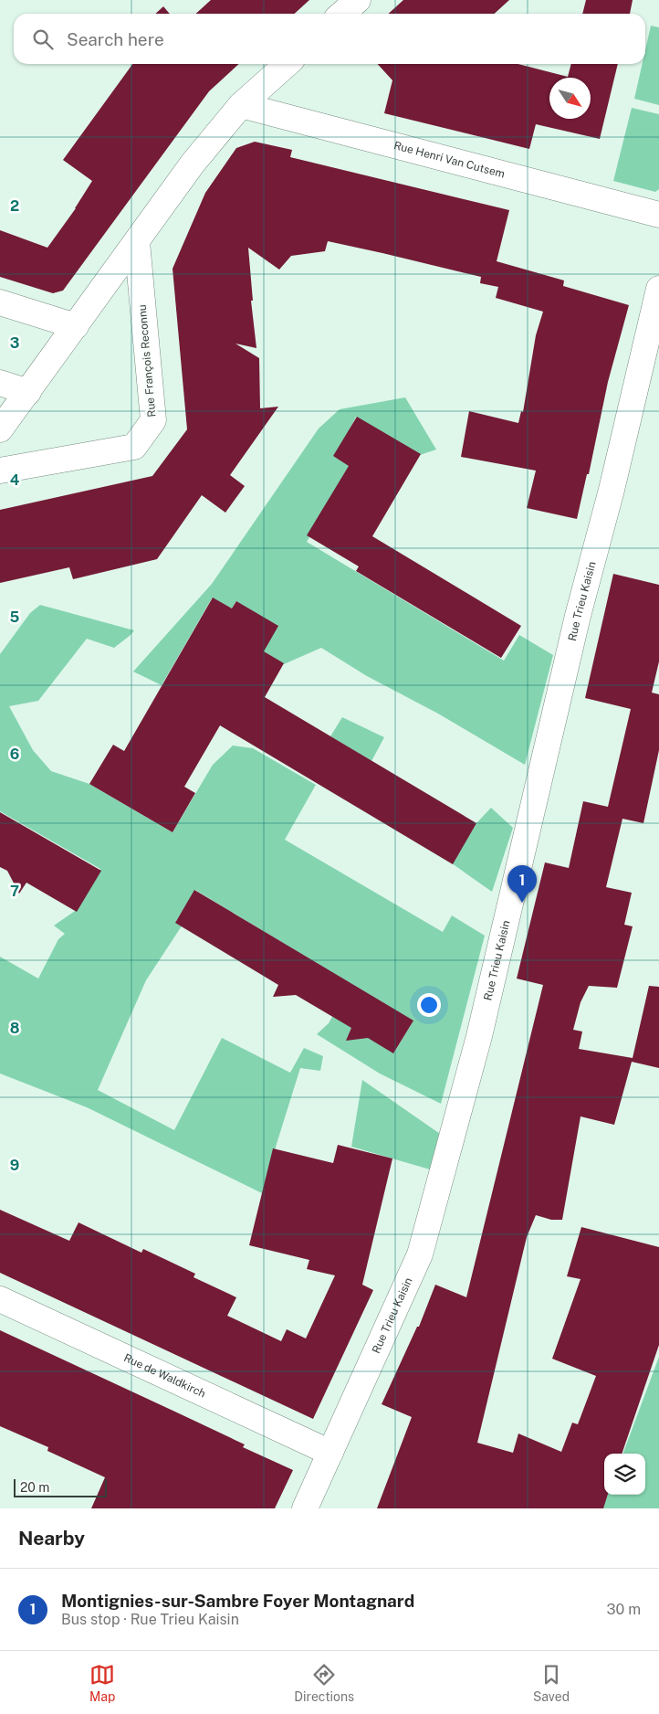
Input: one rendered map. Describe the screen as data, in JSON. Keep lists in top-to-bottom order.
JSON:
{
  "streets": {
    "street": [
      "Rue Henri Van Cutsem",
      "Rue François Reconnu",
      "Rue Trieu Kaisin",
      "Rue de Waldkirch"
    ]
  },
  "crossings": [
    ["Rue Trieu Kaisin", "Rue de Waldkirch"]
  ],
  "scale_bar": "20 m",
  "north": "bottom right",
  "page": {
    "search": "Search here",
    "pins": "1",
    "scale": "20 m",
    "heading": "Nearby",
    "list": [
      {
        "mark": "1",
        "name": "Montignies-sur-Sambre Foyer Montagnard",
        "note": "Bus stop · Rue Trieu Kaisin",
        "value": "30 m"
      }
    ],
    "nav": ["Map", "Directions", "Saved"]
  },
  "grid": {
    "rows": [
      "2",
      "3",
      "4",
      "5",
      "6",
      "7",
      "8",
      "9"
    ]
  }
}
